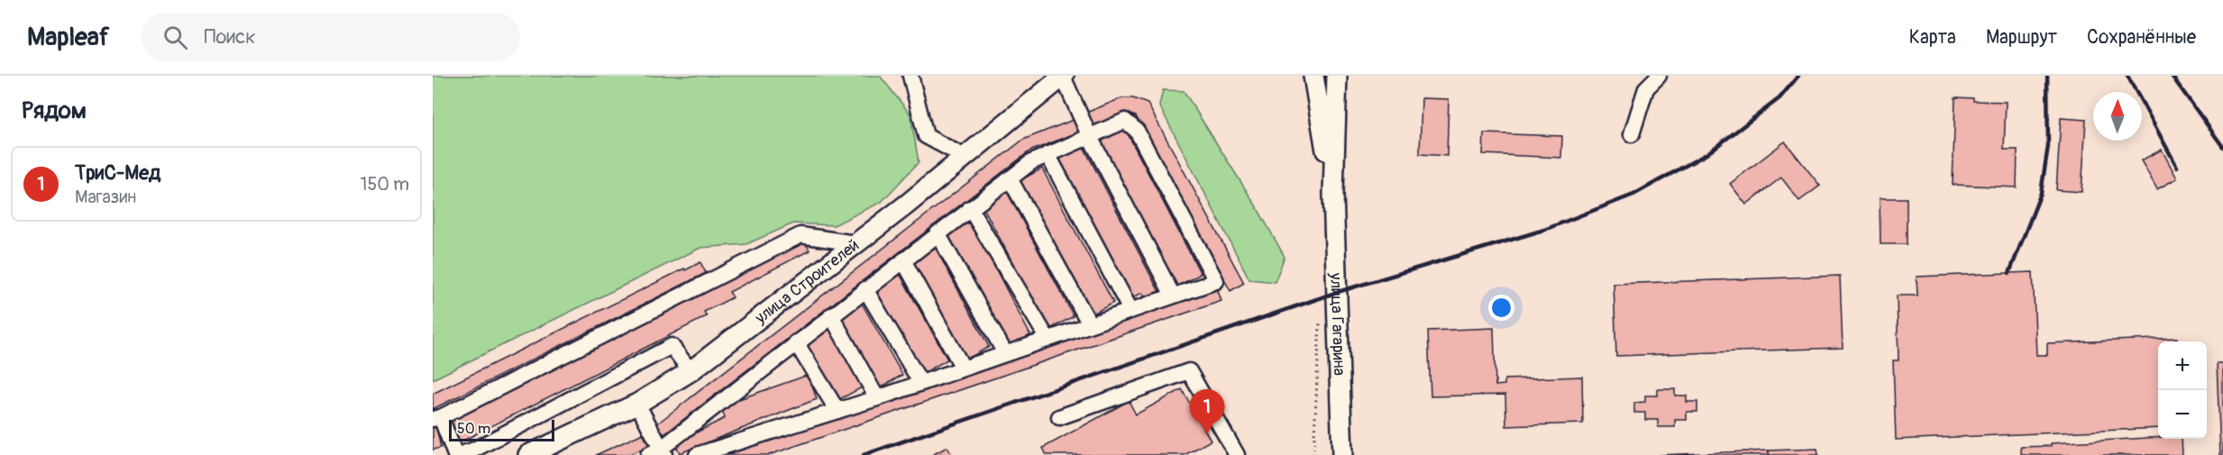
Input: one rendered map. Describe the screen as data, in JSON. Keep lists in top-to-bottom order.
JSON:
{
  "streets": {
    "main road": ["улица Строителей", "улица Гагарина"]
  },
  "scale_bar": "50 m",
  "north": "top",
  "page": {
    "header": "Mapleaf",
    "search": "Поиск",
    "nav": ["Карта", "Маршрут", "Сохранённые"],
    "heading": "Рядом",
    "list": [
      {
        "mark": "1",
        "name": "ТриС-Мед",
        "note": "Магазин",
        "value": "150 m"
      }
    ],
    "map_buttons": ["+", "−"],
    "pins": "1",
    "scale": "50 m"
  }
}
